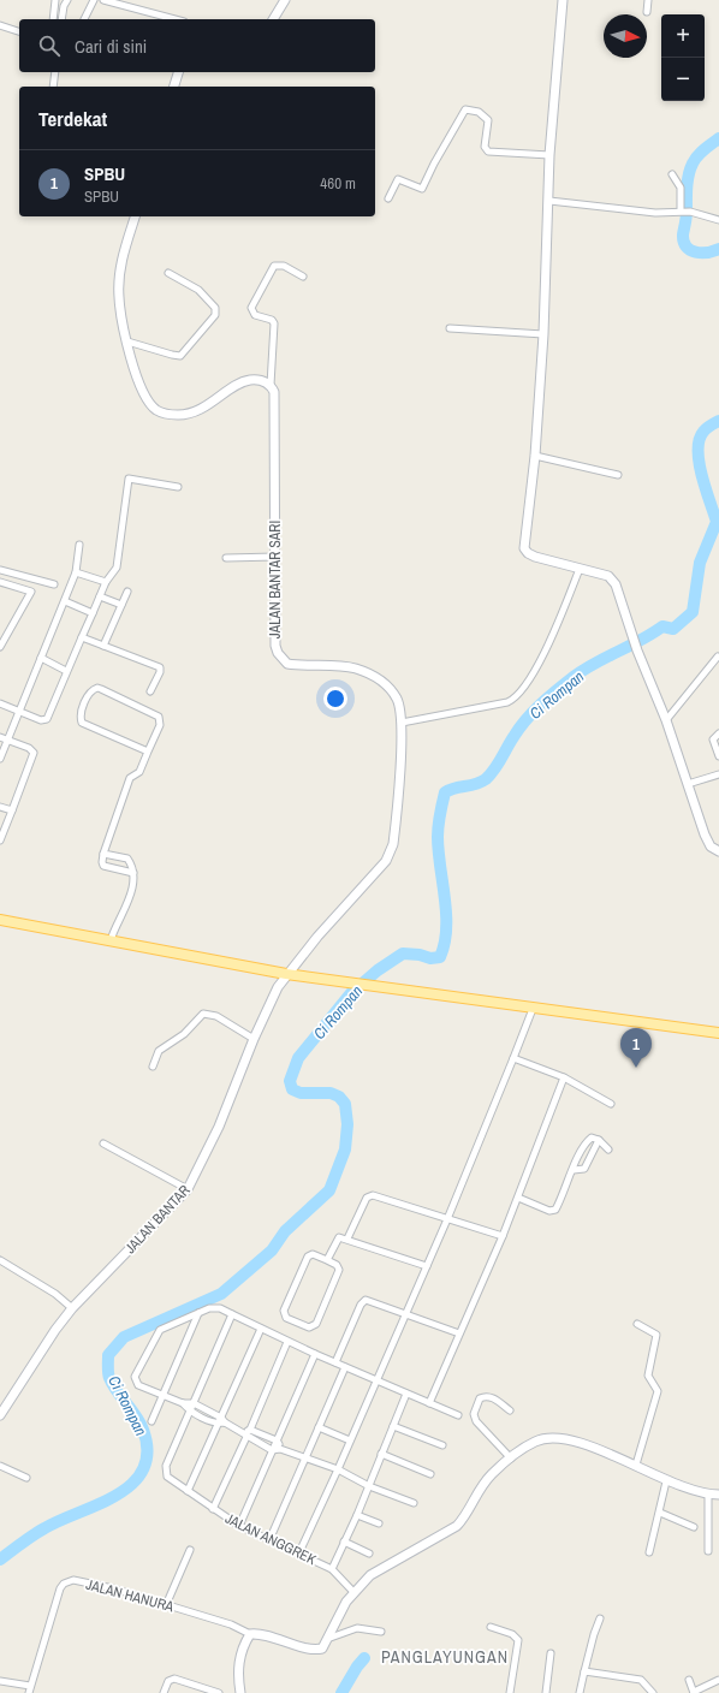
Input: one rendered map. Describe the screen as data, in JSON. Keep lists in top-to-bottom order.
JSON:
{
  "streets": {
    "street": [
      "JALAN BANTAR SARI",
      "JALAN BANTAR",
      "JALAN ANGGREK",
      "JALAN HANURA"
    ]
  },
  "crossings": [
    ["JALAN BANTAR SARI", "JALAN BANTAR"]
  ],
  "districts": ["PANGLAYUNGAN"],
  "water": ["Ci Rompan"],
  "north": "right",
  "page": {
    "map_buttons": ["+", "−"],
    "search": "Cari di sini",
    "heading": "Terdekat",
    "list": [
      {
        "mark": "1",
        "name": "SPBU",
        "note": "SPBU",
        "value": "460 m"
      }
    ],
    "pins": "1"
  }
}
